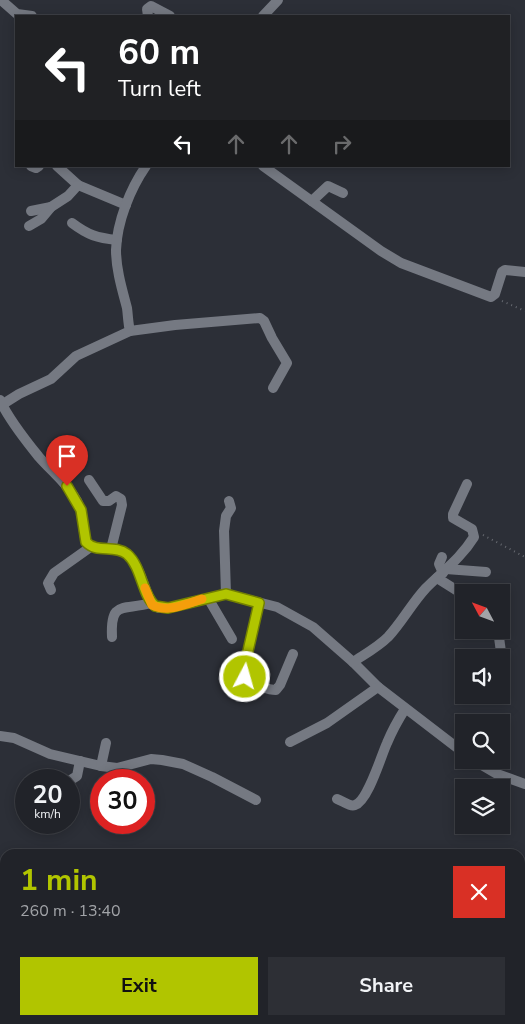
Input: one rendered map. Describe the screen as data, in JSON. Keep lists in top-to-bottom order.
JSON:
{
  "north": "top left",
  "page": {
    "turn": ["60 m", "Turn left"],
    "speed": "20 km/h",
    "limit": "30",
    "heading": ["1 min", "260 m · 13:40"],
    "buttons": ["Exit", "Share"]
  }
}
